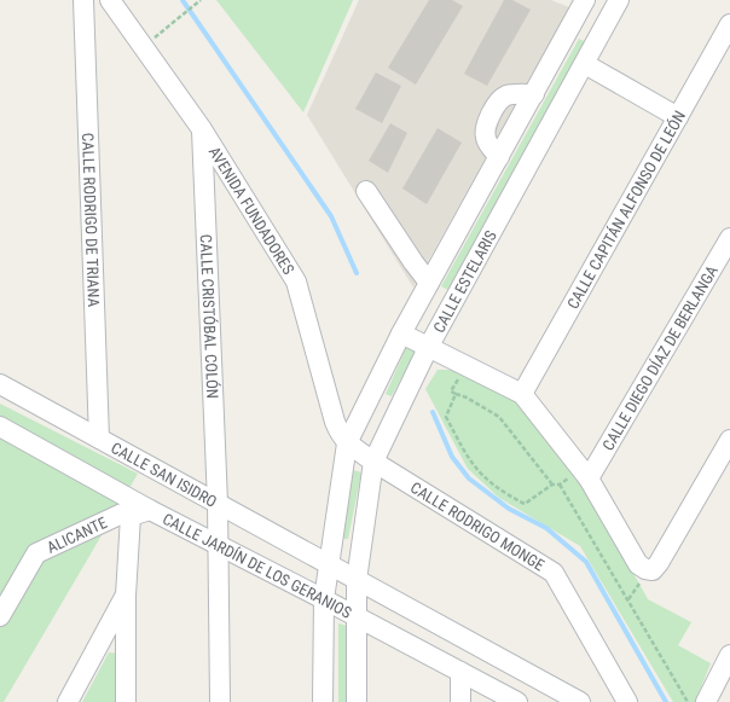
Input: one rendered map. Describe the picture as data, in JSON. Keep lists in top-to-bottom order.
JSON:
{
  "streets": {
    "street": [
      "CALLE CAPITÁN ALFONSO DE LEÓN",
      "AVENIDA FUNDADORES",
      "CALLE RODRIGO DE TRIANA",
      "CALLE ESTELARIS",
      "CALLE CRISTÓBAL COLÓN",
      "CALLE DIEGO DÍAZ DE BERLANGA",
      "CALLE SAN ISIDRO",
      "CALLE RODRIGO MONGE",
      "ALICANTE",
      "CALLE JARDÍN DE LOS GERANIOS"
    ]
  },
  "crossings": [
    ["AVENIDA FUNDADORES", "CALLE ESTELARIS"],
    ["AVENIDA FUNDADORES", "CALLE CRISTÓBAL COLÓN"],
    ["AVENIDA FUNDADORES", "CALLE RODRIGO MONGE"],
    ["CALLE RODRIGO DE TRIANA", "CALLE SAN ISIDRO"],
    ["CALLE ESTELARIS", "CALLE SAN ISIDRO"],
    ["CALLE ESTELARIS", "CALLE RODRIGO MONGE"],
    ["CALLE ESTELARIS", "CALLE JARDÍN DE LOS GERANIOS"],
    ["CALLE CRISTÓBAL COLÓN", "CALLE SAN ISIDRO"],
    ["CALLE CRISTÓBAL COLÓN", "CALLE JARDÍN DE LOS GERANIOS"],
    ["CALLE SAN ISIDRO", "CALLE JARDÍN DE LOS GERANIOS"],
    ["ALICANTE", "CALLE JARDÍN DE LOS GERANIOS"]
  ]
}
